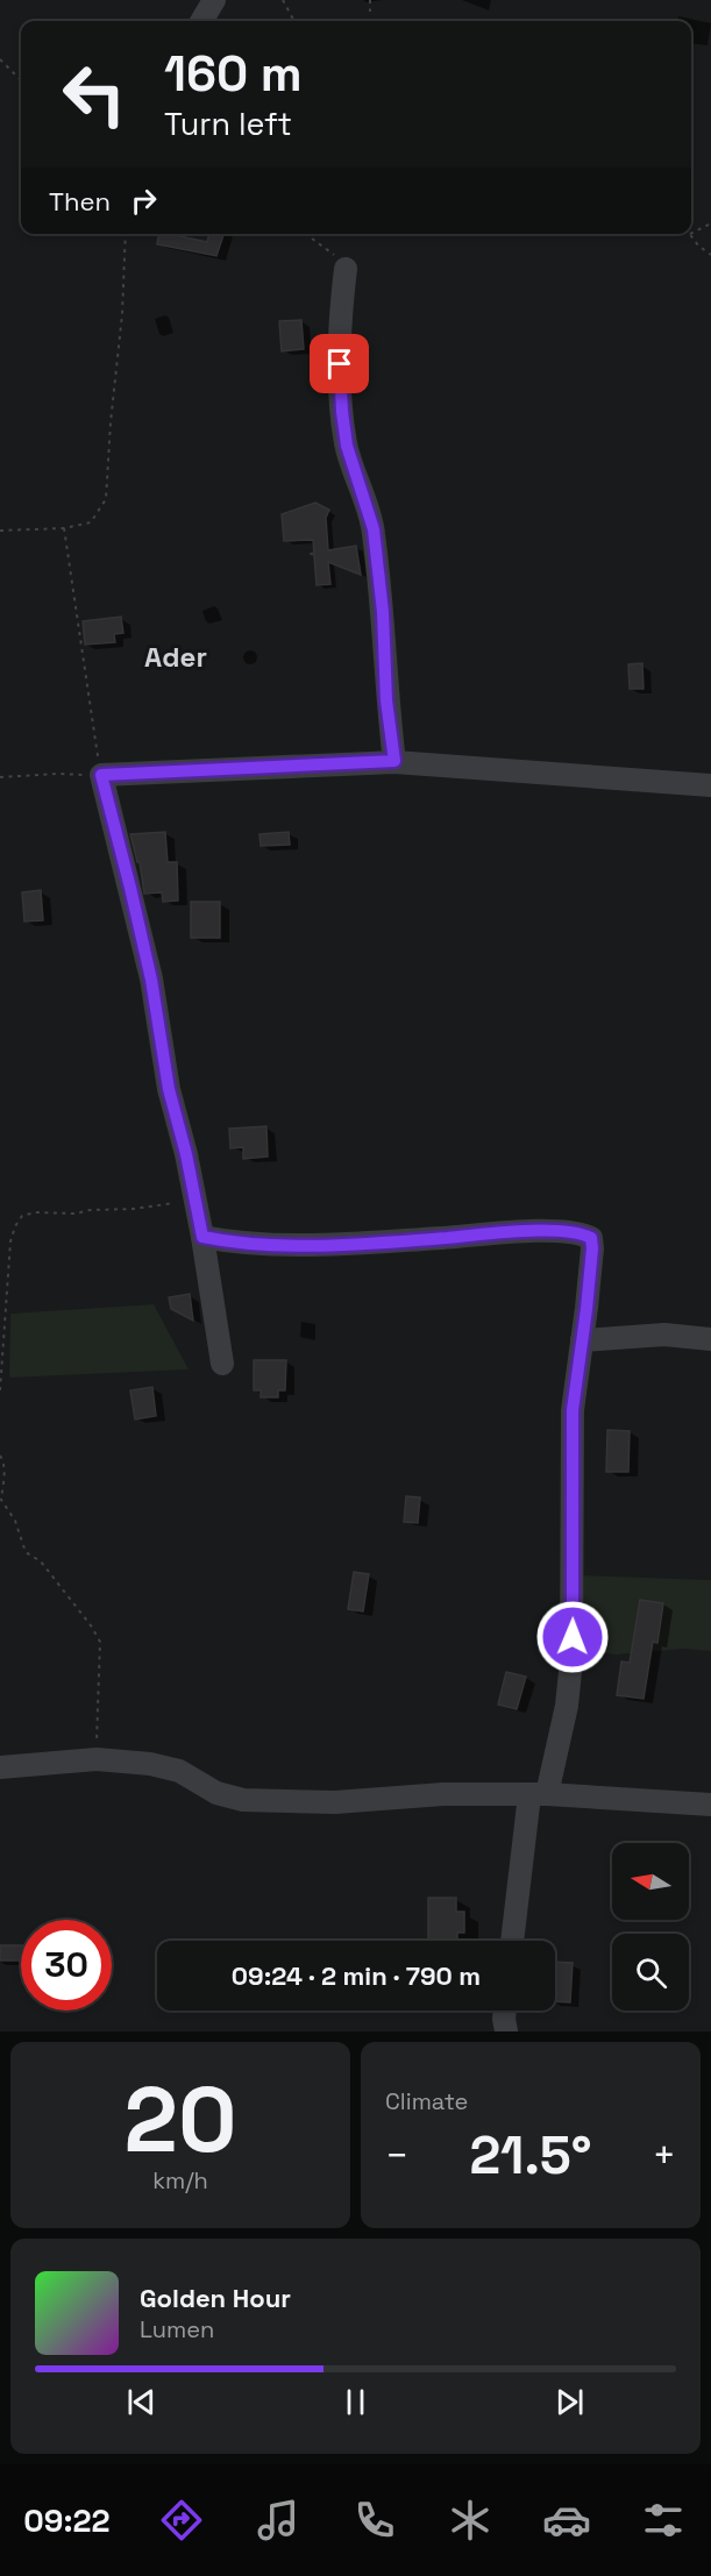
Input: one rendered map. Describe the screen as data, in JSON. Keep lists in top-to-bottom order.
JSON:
{
  "districts": ["Ader"],
  "north": "left",
  "page": {
    "turn": ["160 m", "Turn left"],
    "then": "Then",
    "limit": "30",
    "trip": "09:24 · 2 min · 790 m",
    "tile": [
      ["20", "km/h"],
      "Climate"
    ],
    "heat": ["−", "21.5°", "+"],
    "song": ["Golden Hour", "Lumen"],
    "tabs": "09:22"
  }
}
